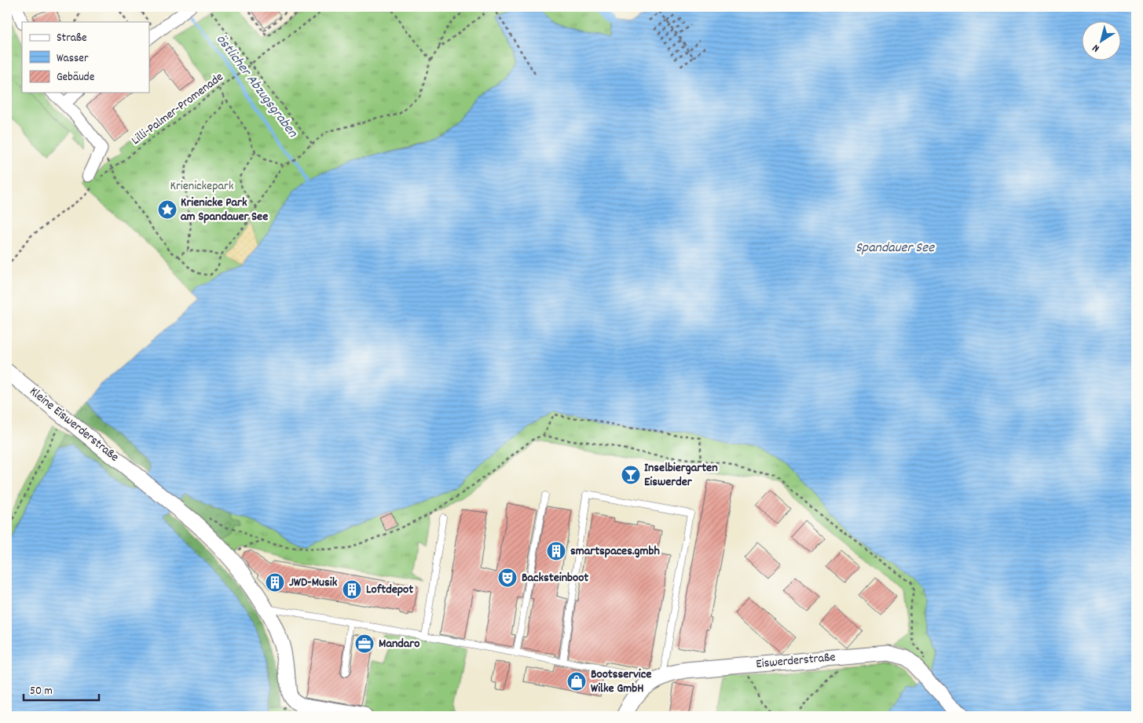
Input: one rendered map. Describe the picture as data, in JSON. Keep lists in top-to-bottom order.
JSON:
{
  "streets": {
    "street": ["Kleine Eiswerderstraße", "Eiswerderstraße"],
    "path": ["Lilli-Palmer-Promenade"]
  },
  "water": ["östlicher Abzugsgraben", "Spandauer See"],
  "parks": ["Krienickepark"],
  "places": {
    "place": ["Krienicke Park am Spandauer See"],
    "bar": ["Inselbiergarten Eiswerder"],
    "building": ["smartspaces.gmbh", "JWD-Musik", "Loftdepot"],
    "theatre": ["Backsteinboot"],
    "office": ["Mandaro"],
    "shop": ["Bootsservice Wilke GmbH"]
  },
  "legend": ["Straße", "Wasser", "Gebäude"],
  "scale_bar": "50 m",
  "north": "bottom left"
}
